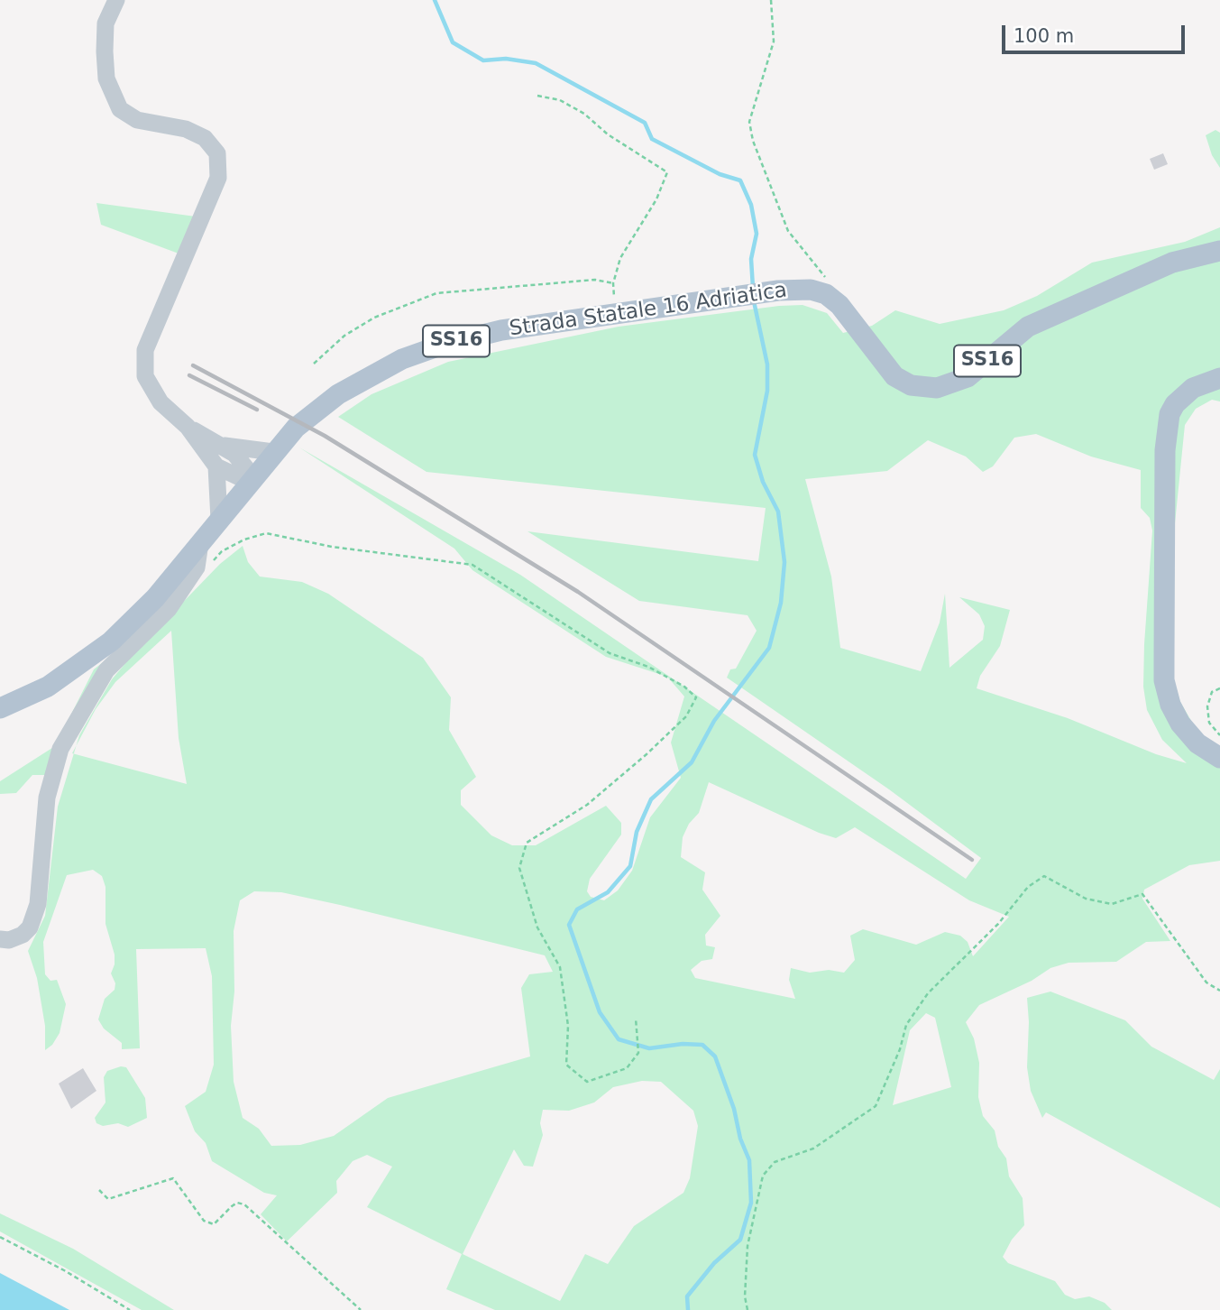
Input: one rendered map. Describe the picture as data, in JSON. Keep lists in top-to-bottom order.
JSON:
{
  "streets": {
    "main road": ["Strada Statale 16 Adriatica", "SS16"]
  },
  "crossings": [
    ["Strada Statale 16 Adriatica", "SS16"]
  ],
  "scale_bar": "100 m"
}
